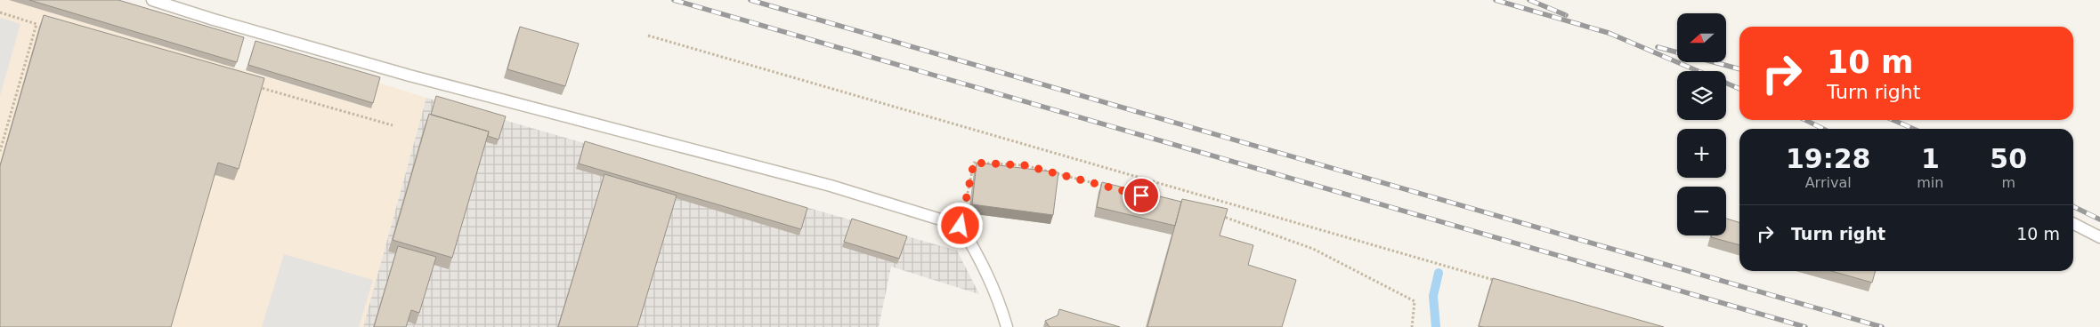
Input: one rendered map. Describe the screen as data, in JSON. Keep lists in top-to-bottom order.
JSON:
{
  "north": "left",
  "page": {
    "map_buttons": ["+", "−"],
    "turn": ["10 m", "Turn right"],
    "eta": [
      "19:28",
      "Arrival",
      "1",
      "min",
      "50",
      "m"
    ],
    "list": [
      {
        "name": "Turn right",
        "value": "10 m"
      }
    ]
  }
}
